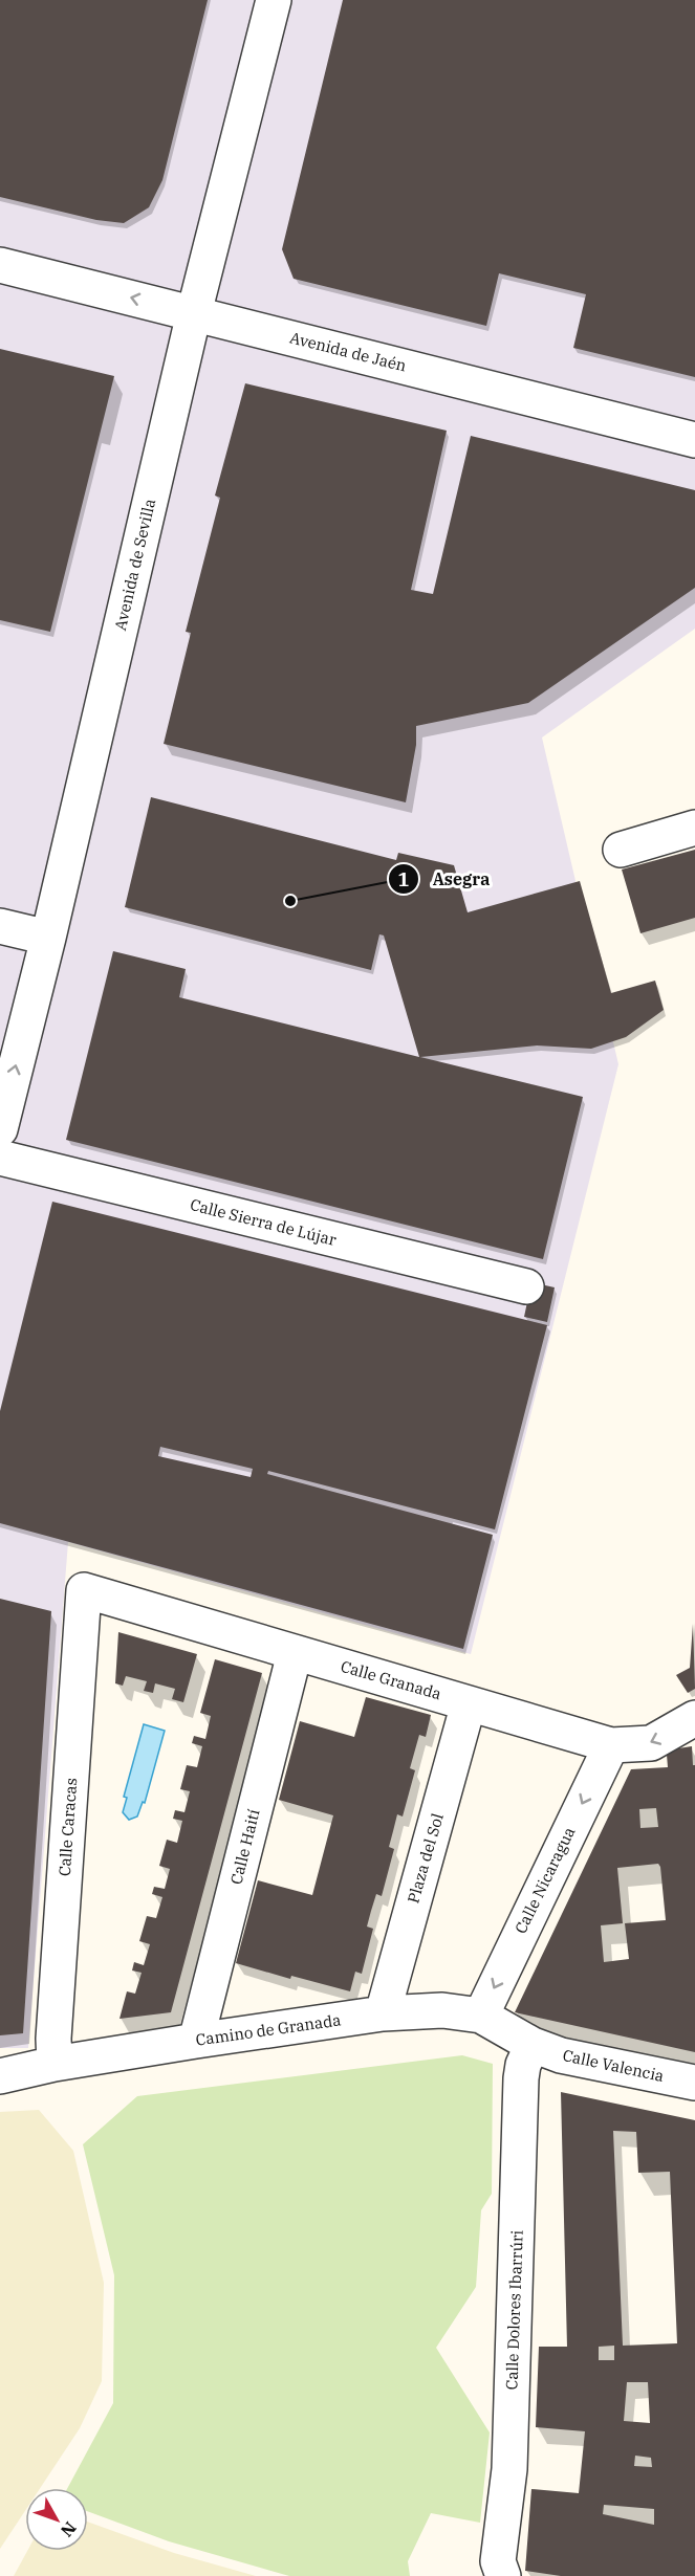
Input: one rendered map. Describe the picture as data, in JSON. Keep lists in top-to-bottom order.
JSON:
{
  "streets": {
    "street": [
      "Avenida de Jaén",
      "Avenida de Sevilla",
      "Calle Sierra de Lújar",
      "Calle Granada",
      "Calle Caracas",
      "Calle Haití",
      "Plaza del Sol",
      "Calle Nicaragua",
      "Camino de Granada",
      "Calle Valencia",
      "Calle Dolores Ibarrúri"
    ]
  },
  "crossings": [
    ["Avenida de Jaén", "Avenida de Sevilla"],
    ["Calle Granada", "Calle Caracas"],
    ["Calle Granada", "Calle Haití"],
    ["Calle Granada", "Plaza del Sol"],
    ["Calle Granada", "Calle Nicaragua"],
    ["Calle Caracas", "Camino de Granada"],
    ["Calle Haití", "Camino de Granada"],
    ["Plaza del Sol", "Camino de Granada"],
    ["Calle Nicaragua", "Camino de Granada"],
    ["Camino de Granada", "Calle Valencia"],
    ["Camino de Granada", "Calle Dolores Ibarrúri"],
    ["Calle Valencia", "Calle Dolores Ibarrúri"]
  ],
  "one_way": ["Calle Nicaragua"],
  "places": ["Asegra"],
  "north": "bottom right"
}
